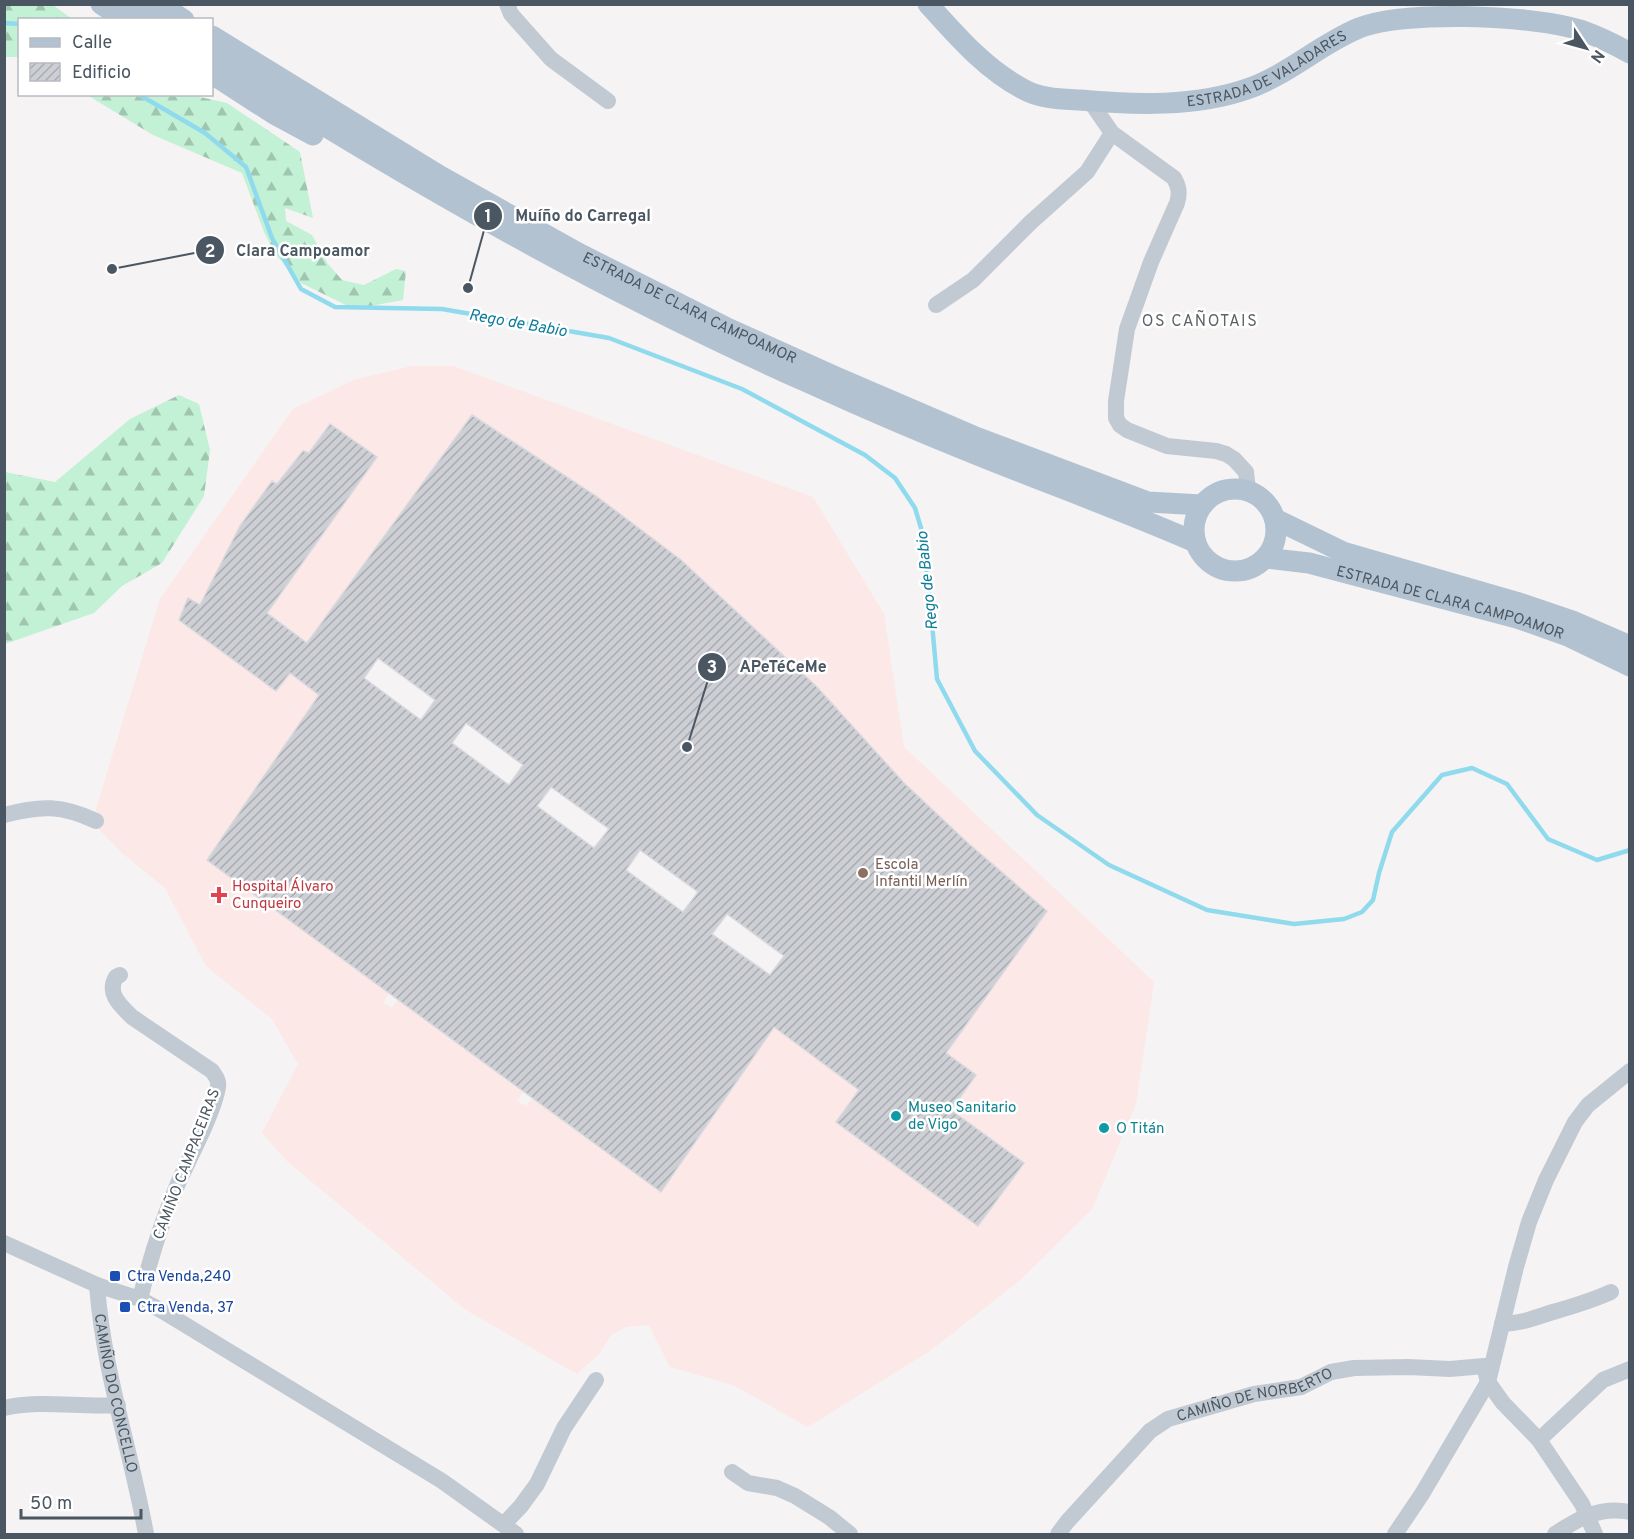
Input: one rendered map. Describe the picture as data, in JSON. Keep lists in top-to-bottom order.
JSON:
{
  "streets": {
    "main road": ["ESTRADA DE VALADARES", "ESTRADA DE CLARA CAMPOAMOR"],
    "street": ["CAMIÑO CAMPACEIRAS", "CAMIÑO DO CONCELLO", "CAMIÑO DE NORBERTO"]
  },
  "districts": ["OS CAÑOTAIS"],
  "water": ["Rego de Babio"],
  "places": {
    "other": [
      "Clara Campoamor",
      "Muíño do Carregal",
      "APeTéCeMe",
      "Escola Infantil Merlín",
      "Museo Sanitario de Vigo",
      "O Titán"
    ],
    "health": ["Hospital Álvaro Cunqueiro"],
    "transit": ["Ctra Venda,240", "Ctra Venda, 37"]
  },
  "legend": ["Calle", "Edificio"],
  "scale_bar": "50 m",
  "north": "bottom right"
}
